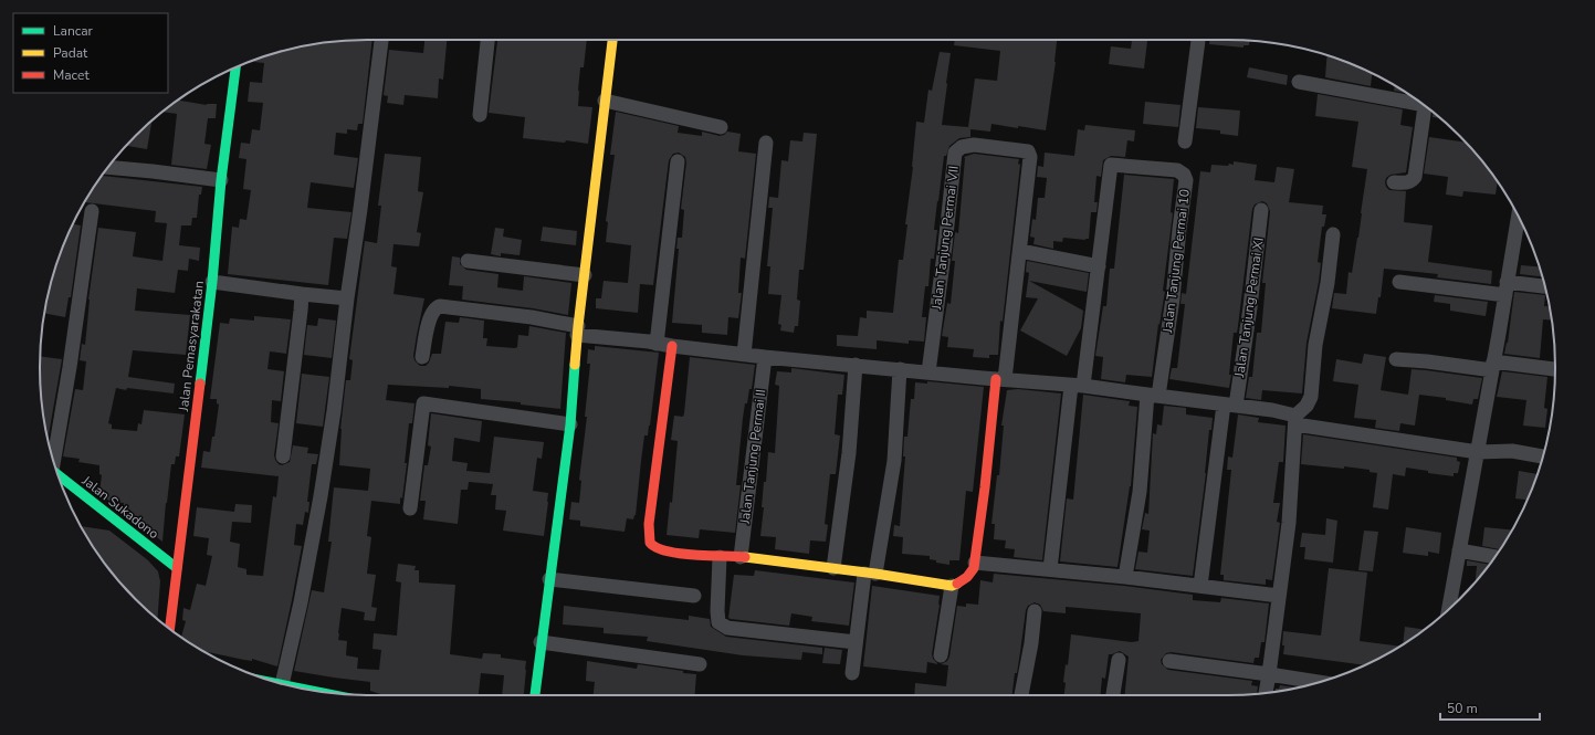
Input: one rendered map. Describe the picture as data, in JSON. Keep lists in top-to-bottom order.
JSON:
{
  "streets": {
    "street": [
      "Jalan Tanjung Permai VII",
      "Jalan Tanjung Permai 10",
      "Jalan Tanjung Permai XI",
      "Jalan Pemasyarakatan",
      "Jalan Tanjung Permai II",
      "Jalan Sukadono"
    ]
  },
  "crossings": [
    ["Jalan Pemasyarakatan", "Jalan Sukadono"]
  ],
  "legend": ["Lancar", "Padat", "Macet"],
  "scale_bar": "50 m"
}
